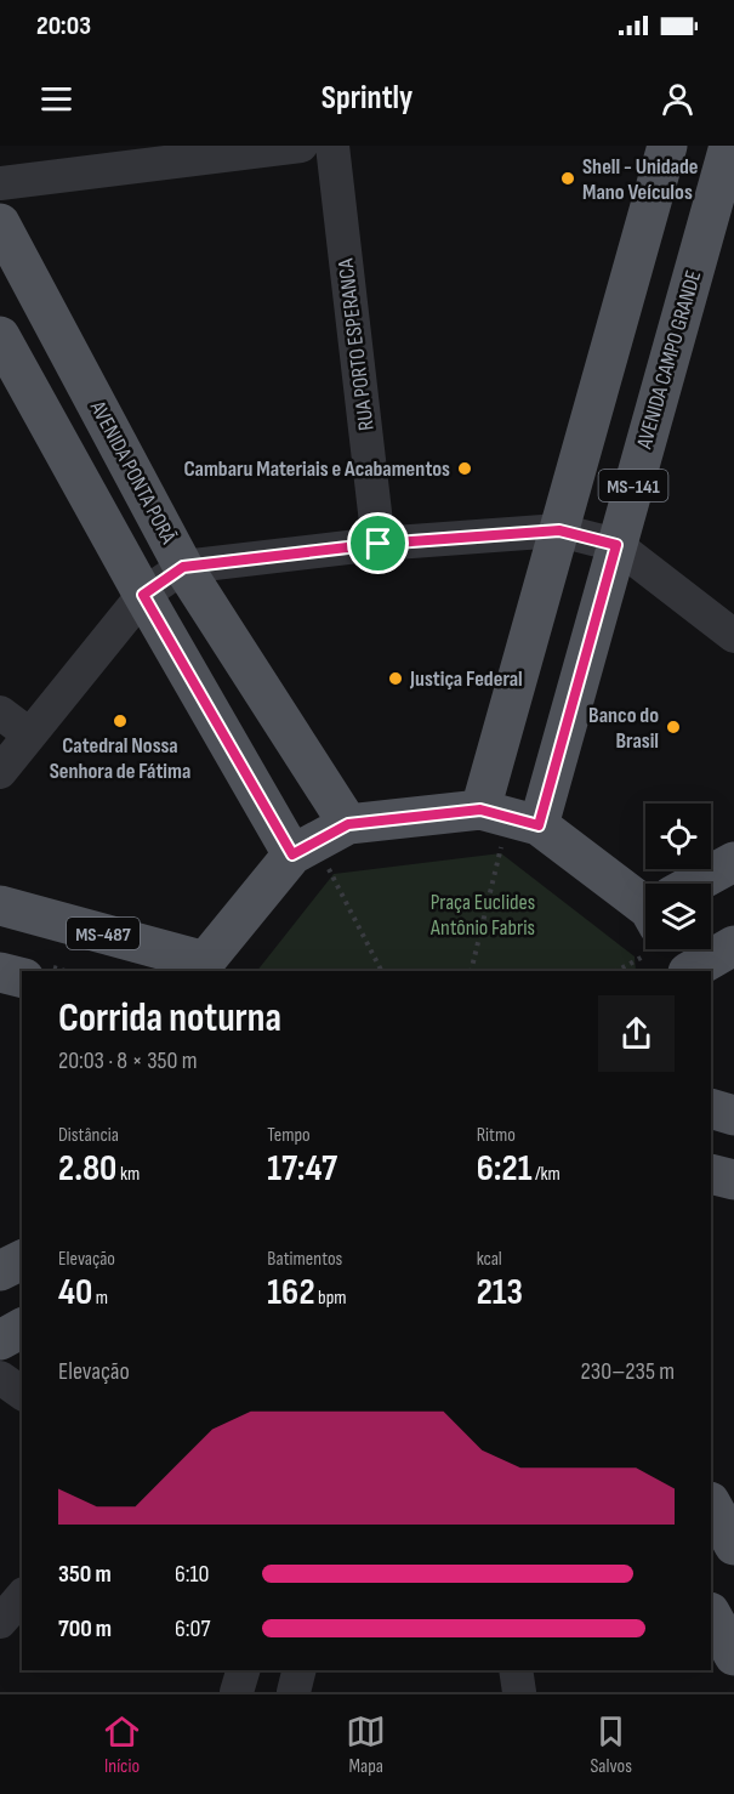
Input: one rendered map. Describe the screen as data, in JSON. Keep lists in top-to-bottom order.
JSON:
{
  "streets": {
    "main road": [
      "AVENIDA CAMPO GRANDE",
      "AVENIDA PONTA PORÃ",
      "MS-141",
      "MS-487"
    ],
    "street": ["RUA PORTO ESPERANCA"]
  },
  "crossings": [
    ["AVENIDA CAMPO GRANDE", "MS-141"]
  ],
  "parks": ["Praça Euclides Antônio Fabris"],
  "places": [
    "Shell - Unidade Mano Veículos",
    "Cambaru Materiais e Acabamentos",
    "Justiça Federal",
    "Catedral Nossa Senhora de Fátima",
    "Banco do Brasil"
  ],
  "page": {
    "status": "20:03",
    "header": "Sprintly",
    "heading": ["Corrida noturna", "20:03 · 8 × 350 m"],
    "stats": [
      ["Distância", "2.80 km"],
      ["Tempo", "17:47"],
      ["Ritmo", "6:21 /km"],
      ["Elevação", "40 m"],
      ["Batimentos", "162 bpm"],
      ["kcal", "213"]
    ],
    "chart": ["Elevação", "230–235 m"],
    "list": [
      {
        "name": "350 m",
        "note": "6:10"
      },
      {
        "name": "700 m",
        "note": "6:07"
      }
    ],
    "tabs": ["Início", "Mapa", "Salvos"]
  }
}
